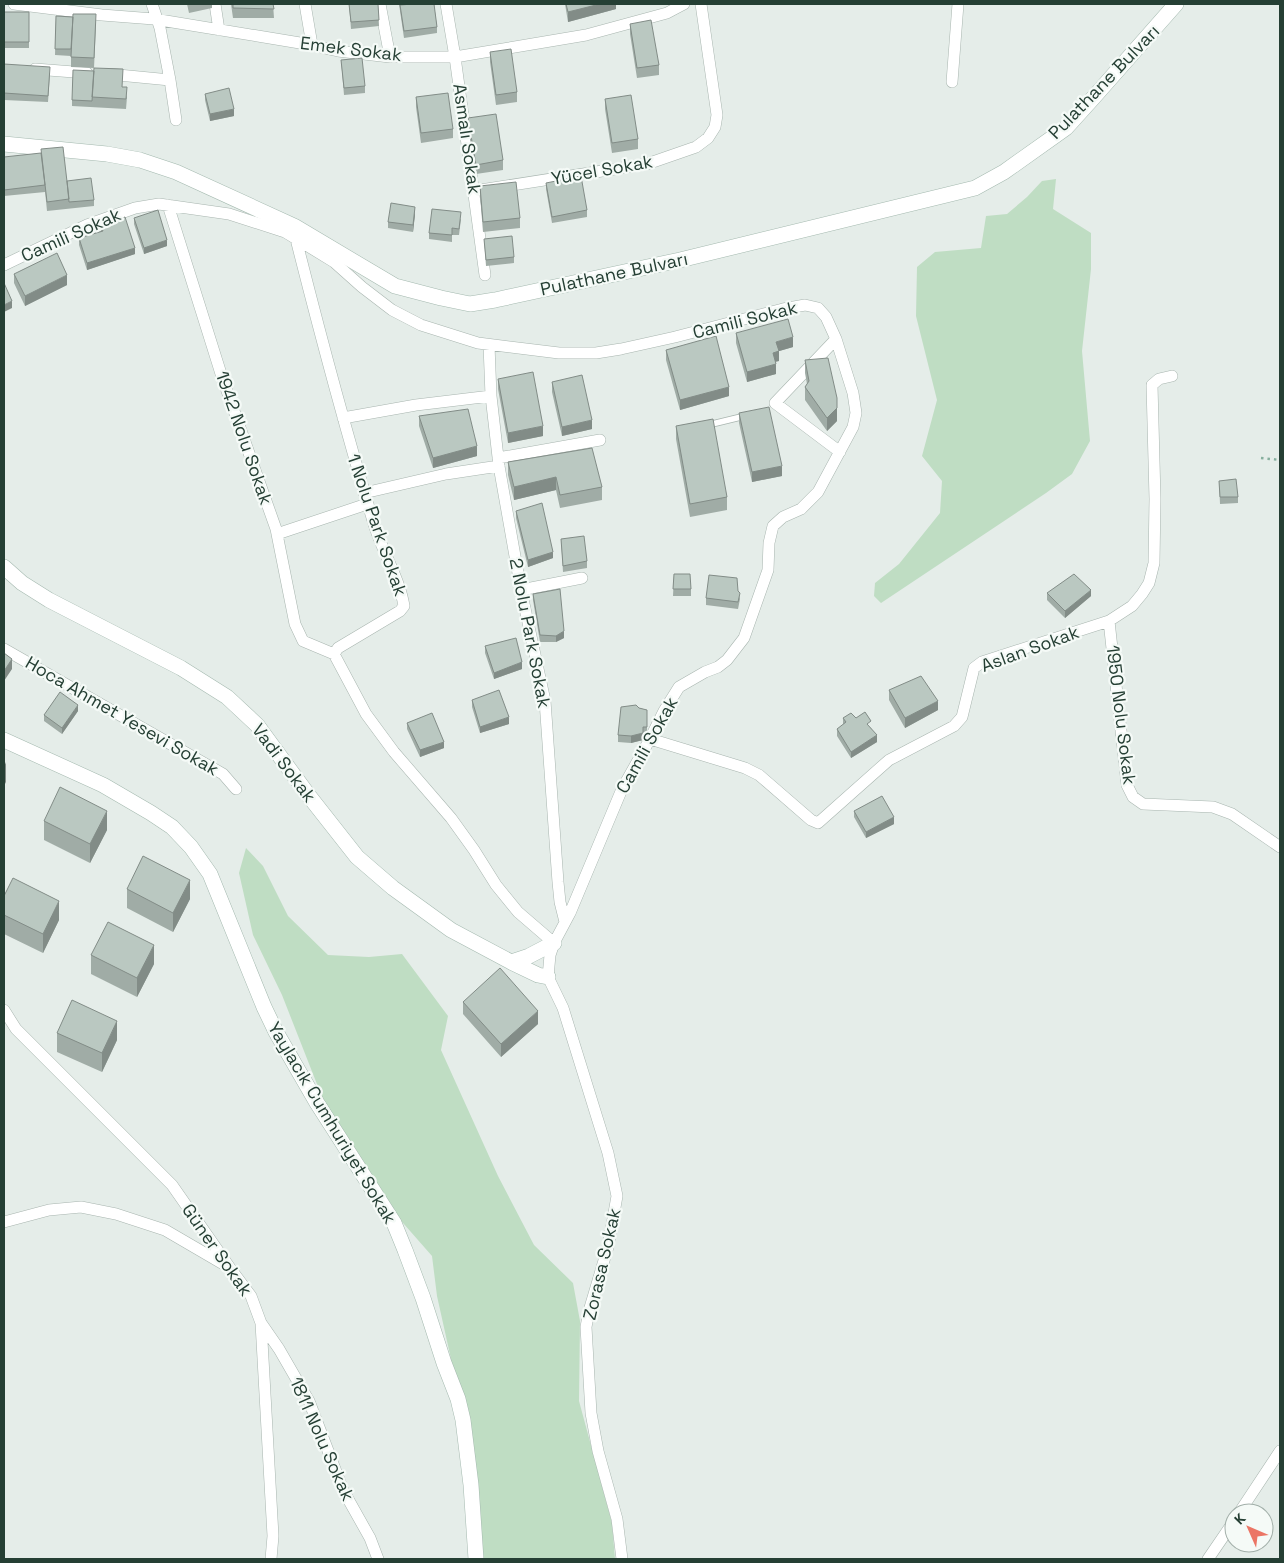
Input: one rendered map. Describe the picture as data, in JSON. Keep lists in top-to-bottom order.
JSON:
{
  "streets": {
    "street": [
      "Emek Sokak",
      "Pulathane Bulvarı",
      "Asmalı Sokak",
      "Yücel Sokak",
      "Camili Sokak",
      "1942 Nolu Sokak",
      "1 Nolu Park Sokak",
      "2 Nolu Park Sokak",
      "Aslan Sokak",
      "1950 Nolu Sokak",
      "Hoca Ahmet Yesevi Sokak",
      "Vadi Sokak",
      "Yaylacık Cumhuriyet Sokak",
      "Güner Sokak",
      "Zorasa Sokak",
      "1811 Nolu Sokak"
    ]
  },
  "crossings": [
    ["Emek Sokak", "Asmalı Sokak"],
    ["Asmalı Sokak", "Yücel Sokak"],
    ["Camili Sokak", "1942 Nolu Sokak"],
    ["Camili Sokak", "1 Nolu Park Sokak"],
    ["Camili Sokak", "2 Nolu Park Sokak"],
    ["Camili Sokak", "Aslan Sokak"],
    ["Camili Sokak", "Vadi Sokak"],
    ["Camili Sokak", "Zorasa Sokak"],
    ["1942 Nolu Sokak", "1 Nolu Park Sokak"],
    ["Aslan Sokak", "1950 Nolu Sokak"],
    ["Vadi Sokak", "Zorasa Sokak"],
    ["Güner Sokak", "1811 Nolu Sokak"]
  ],
  "north": "top left"
}
